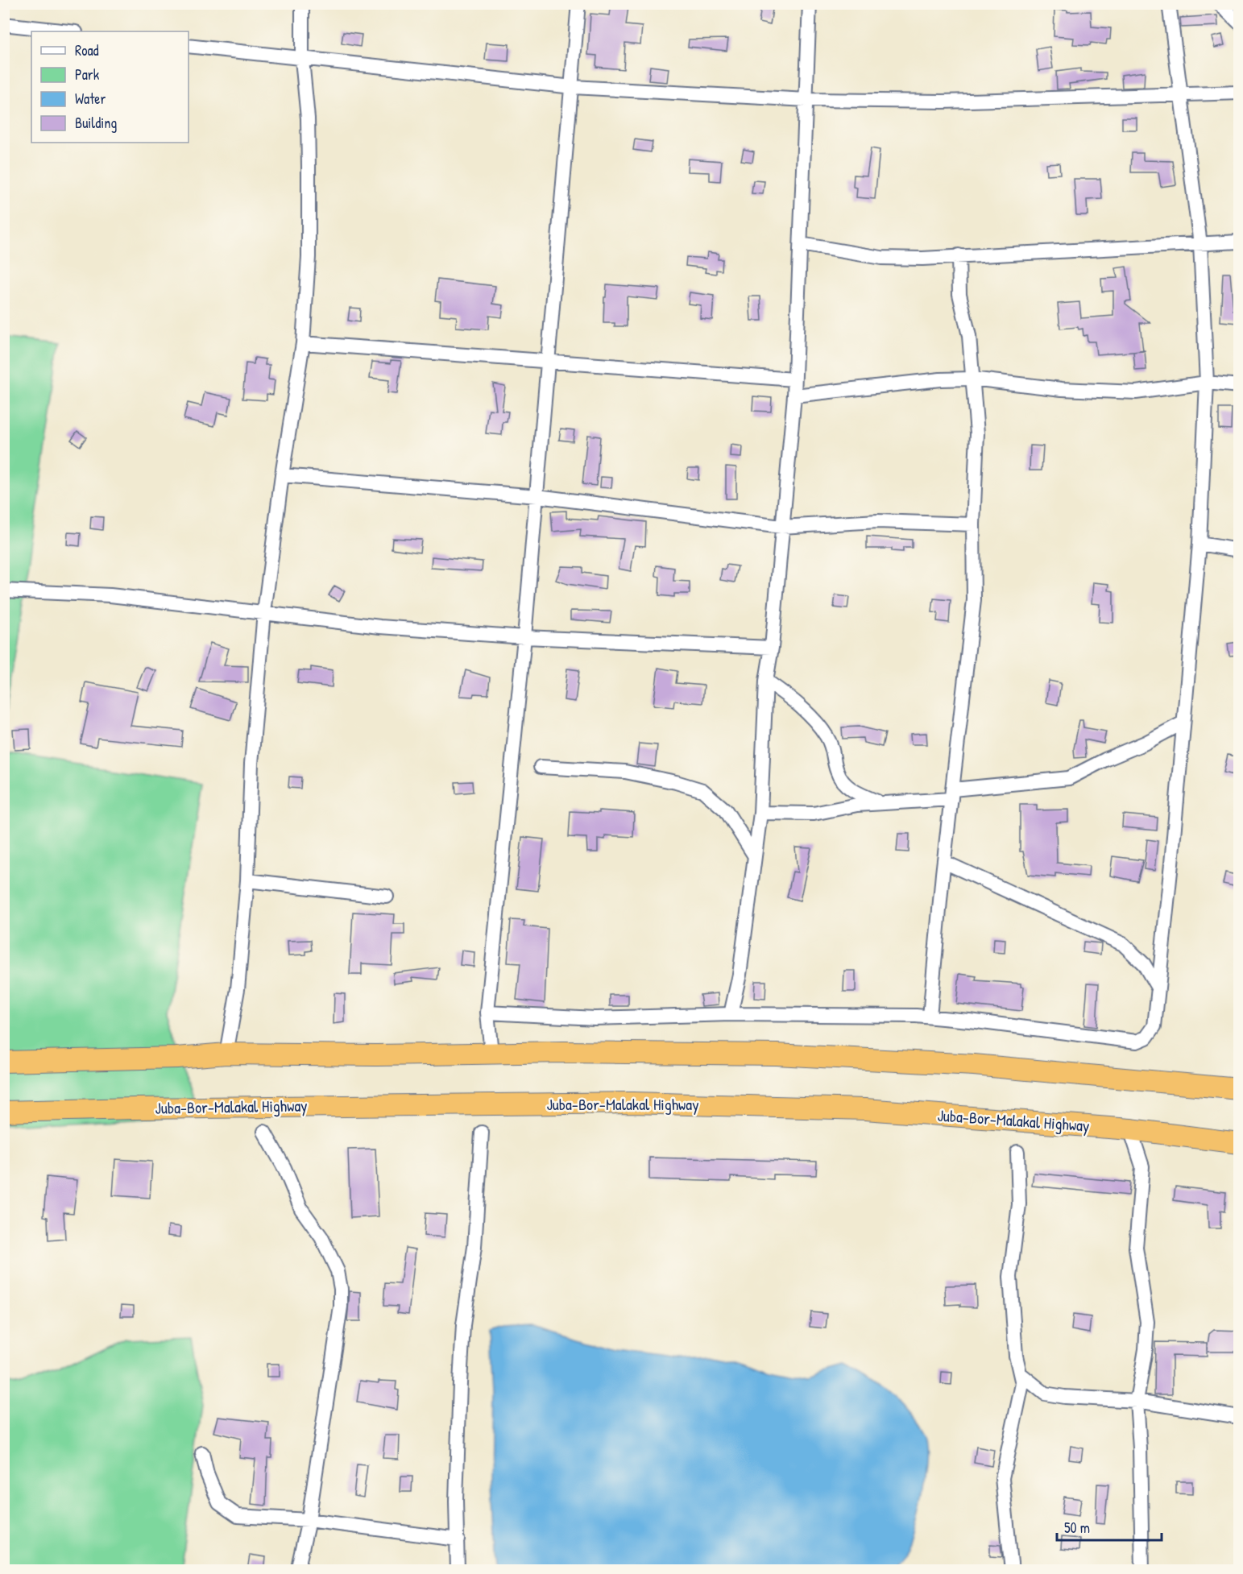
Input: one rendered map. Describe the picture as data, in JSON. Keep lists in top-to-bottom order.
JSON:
{
  "streets": {
    "highway": ["Juba-Bor-Malakal Highway"]
  },
  "legend": [
    "Road",
    "Park",
    "Water",
    "Building"
  ],
  "scale_bar": "50 m"
}
